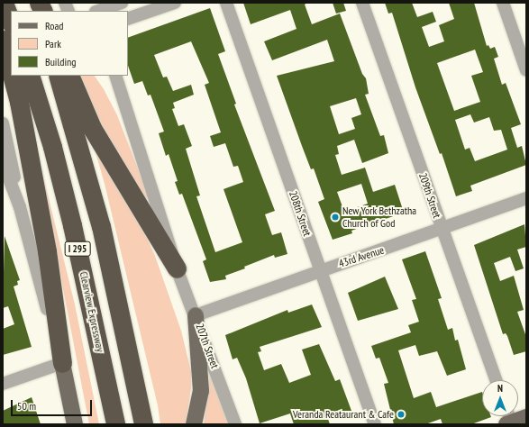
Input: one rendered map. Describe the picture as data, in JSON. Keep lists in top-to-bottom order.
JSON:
{
  "streets": {
    "highway": ["I 295", "Clearview Expressway"],
    "street": [
      "209th Street",
      "208th Street",
      "43rd Avenue",
      "207th Street"
    ]
  },
  "crossings": [
    ["209th Street", "43rd Avenue"],
    ["208th Street", "43rd Avenue"],
    ["43rd Avenue", "207th Street"]
  ],
  "places": ["New York Bethzatha Church of God", "Veranda Reataurant & Cafe"],
  "legend": ["Road", "Park", "Building"],
  "scale_bar": "50 m",
  "north": "top"
}
